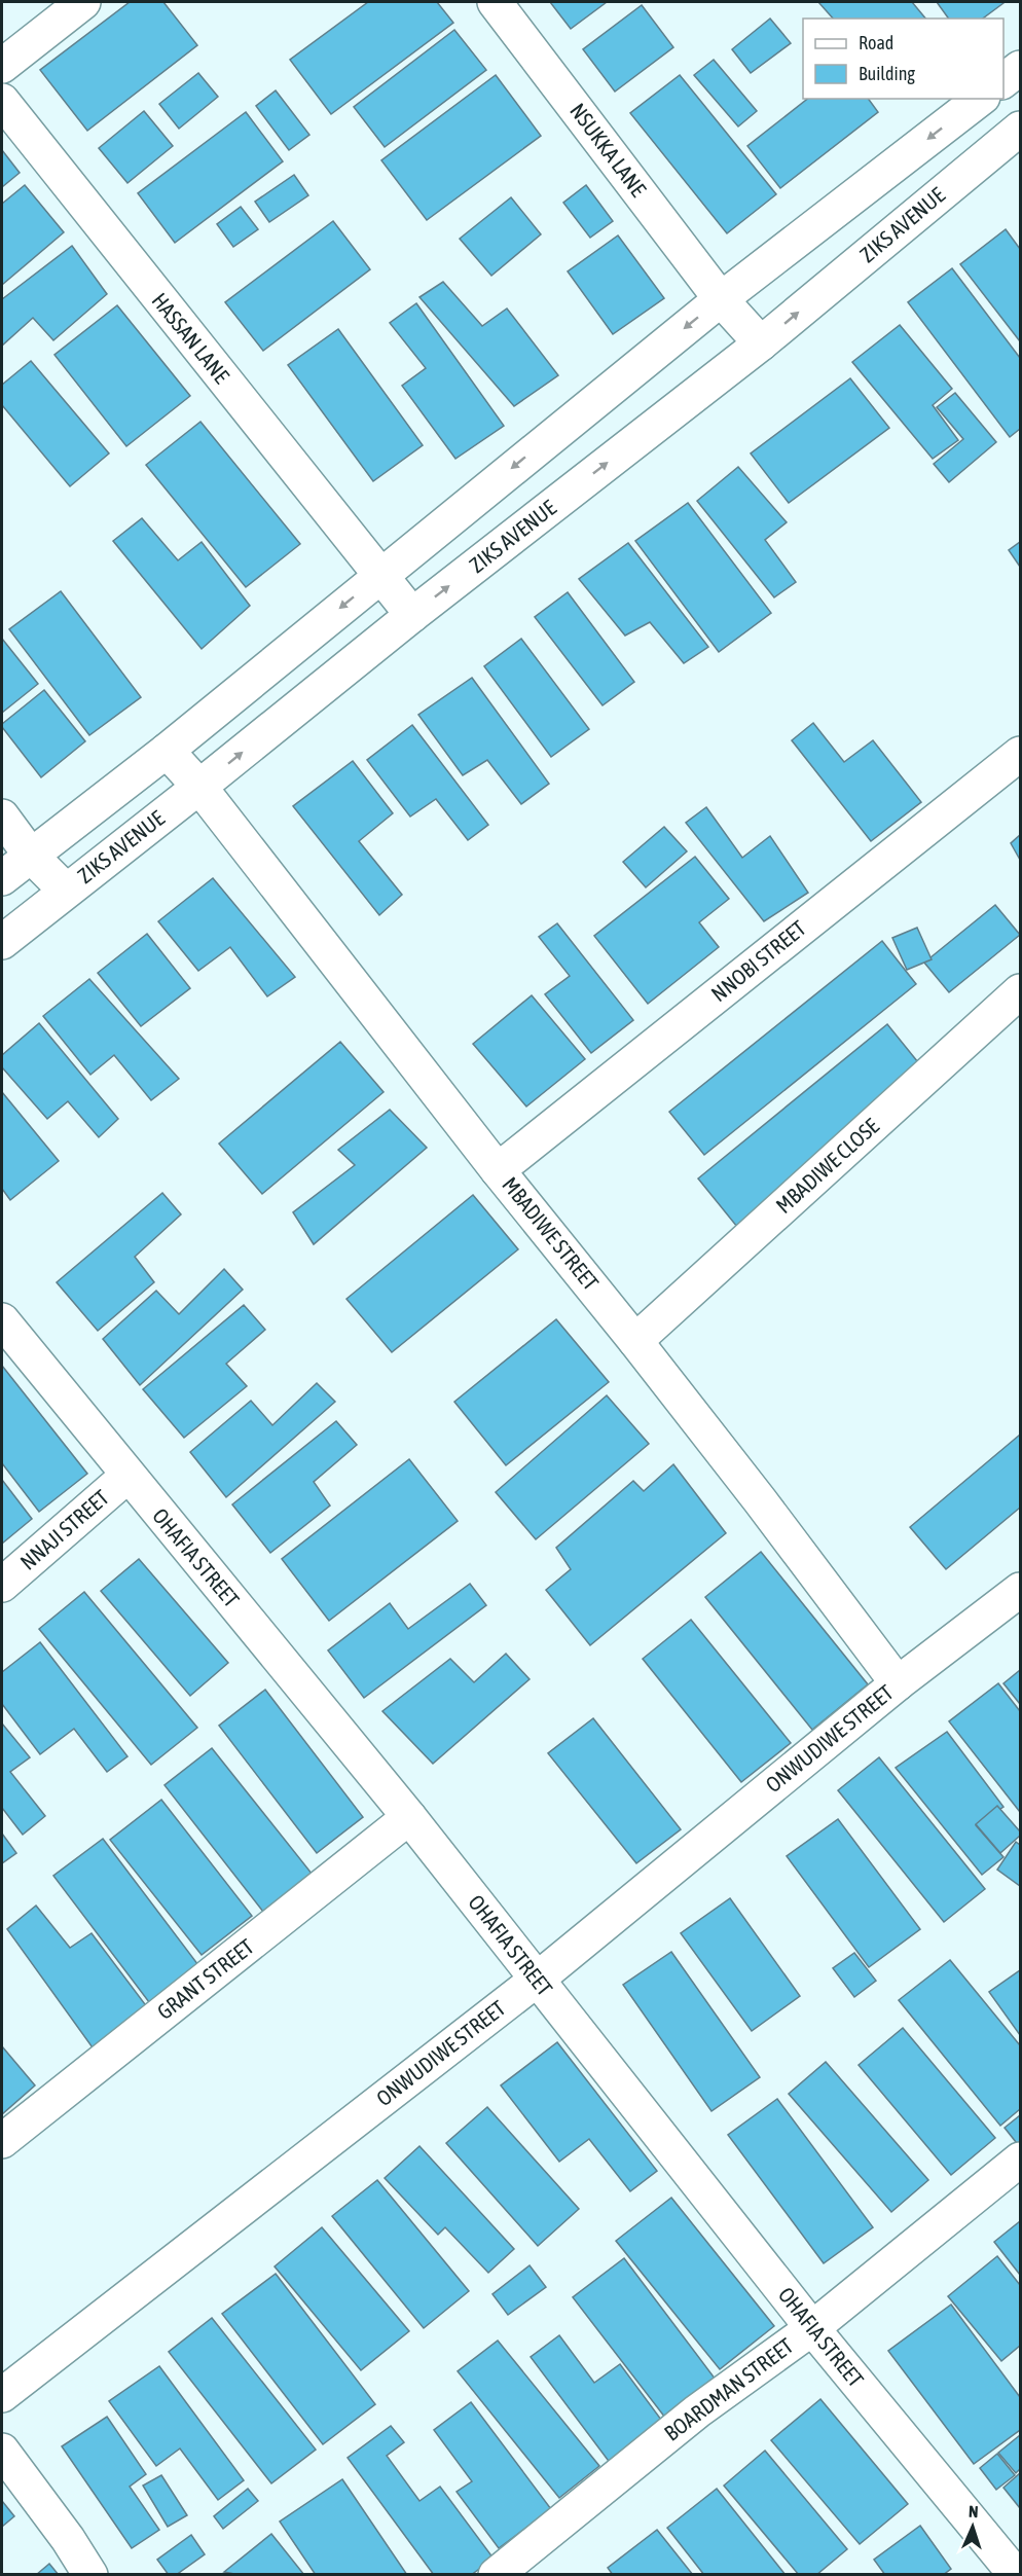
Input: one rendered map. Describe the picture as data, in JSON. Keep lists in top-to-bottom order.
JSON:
{
  "streets": {
    "street": [
      "NSUKKA LANE",
      "ZIKS AVENUE",
      "HASSAN LANE",
      "NNOBI STREET",
      "MBADIWE CLOSE",
      "MBADIWE STREET",
      "NNAJI STREET",
      "OHAFIA STREET",
      "ONWUDIWE STREET",
      "GRANT STREET",
      "BOARDMAN STREET"
    ]
  },
  "crossings": [
    ["NSUKKA LANE", "ZIKS AVENUE"],
    ["ZIKS AVENUE", "HASSAN LANE"],
    ["ZIKS AVENUE", "MBADIWE STREET"],
    ["NNOBI STREET", "MBADIWE STREET"],
    ["MBADIWE CLOSE", "MBADIWE STREET"],
    ["MBADIWE STREET", "ONWUDIWE STREET"],
    ["NNAJI STREET", "OHAFIA STREET"],
    ["OHAFIA STREET", "ONWUDIWE STREET"],
    ["OHAFIA STREET", "GRANT STREET"],
    ["OHAFIA STREET", "BOARDMAN STREET"]
  ],
  "legend": ["Road", "Building"],
  "north": "top"
}
